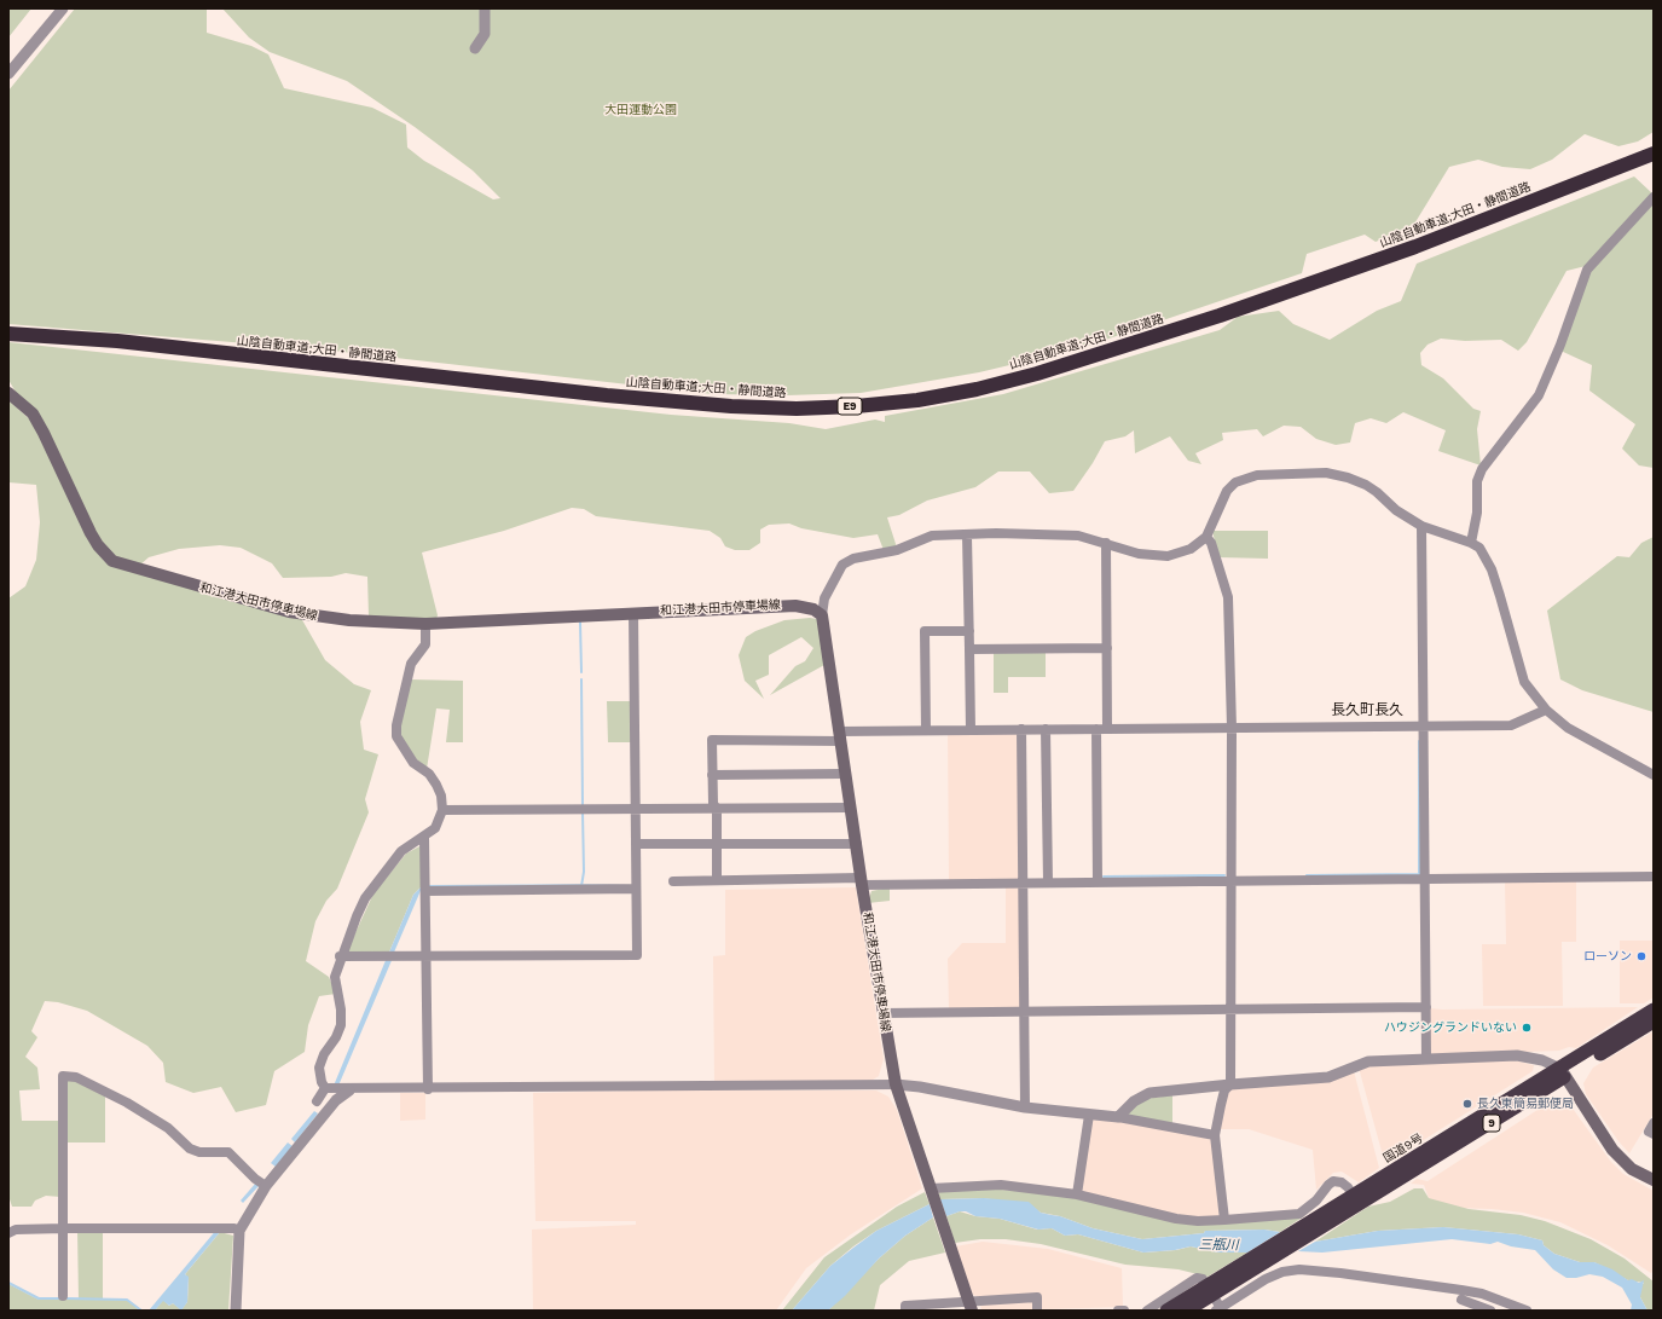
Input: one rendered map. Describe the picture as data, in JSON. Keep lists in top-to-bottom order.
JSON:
{
  "streets": {
    "highway": [
      "山陰自動車道;大田・静間道路",
      "E9",
      "9",
      "国道9号"
    ],
    "main road": ["和江港大田市停車場線"]
  },
  "districts": ["長久町長久"],
  "water": ["三瓶川"],
  "parks": ["大田運動公園"],
  "places": ["ローソン", "ハウジングランドいない", "長久東簡易郵便局"]
}
